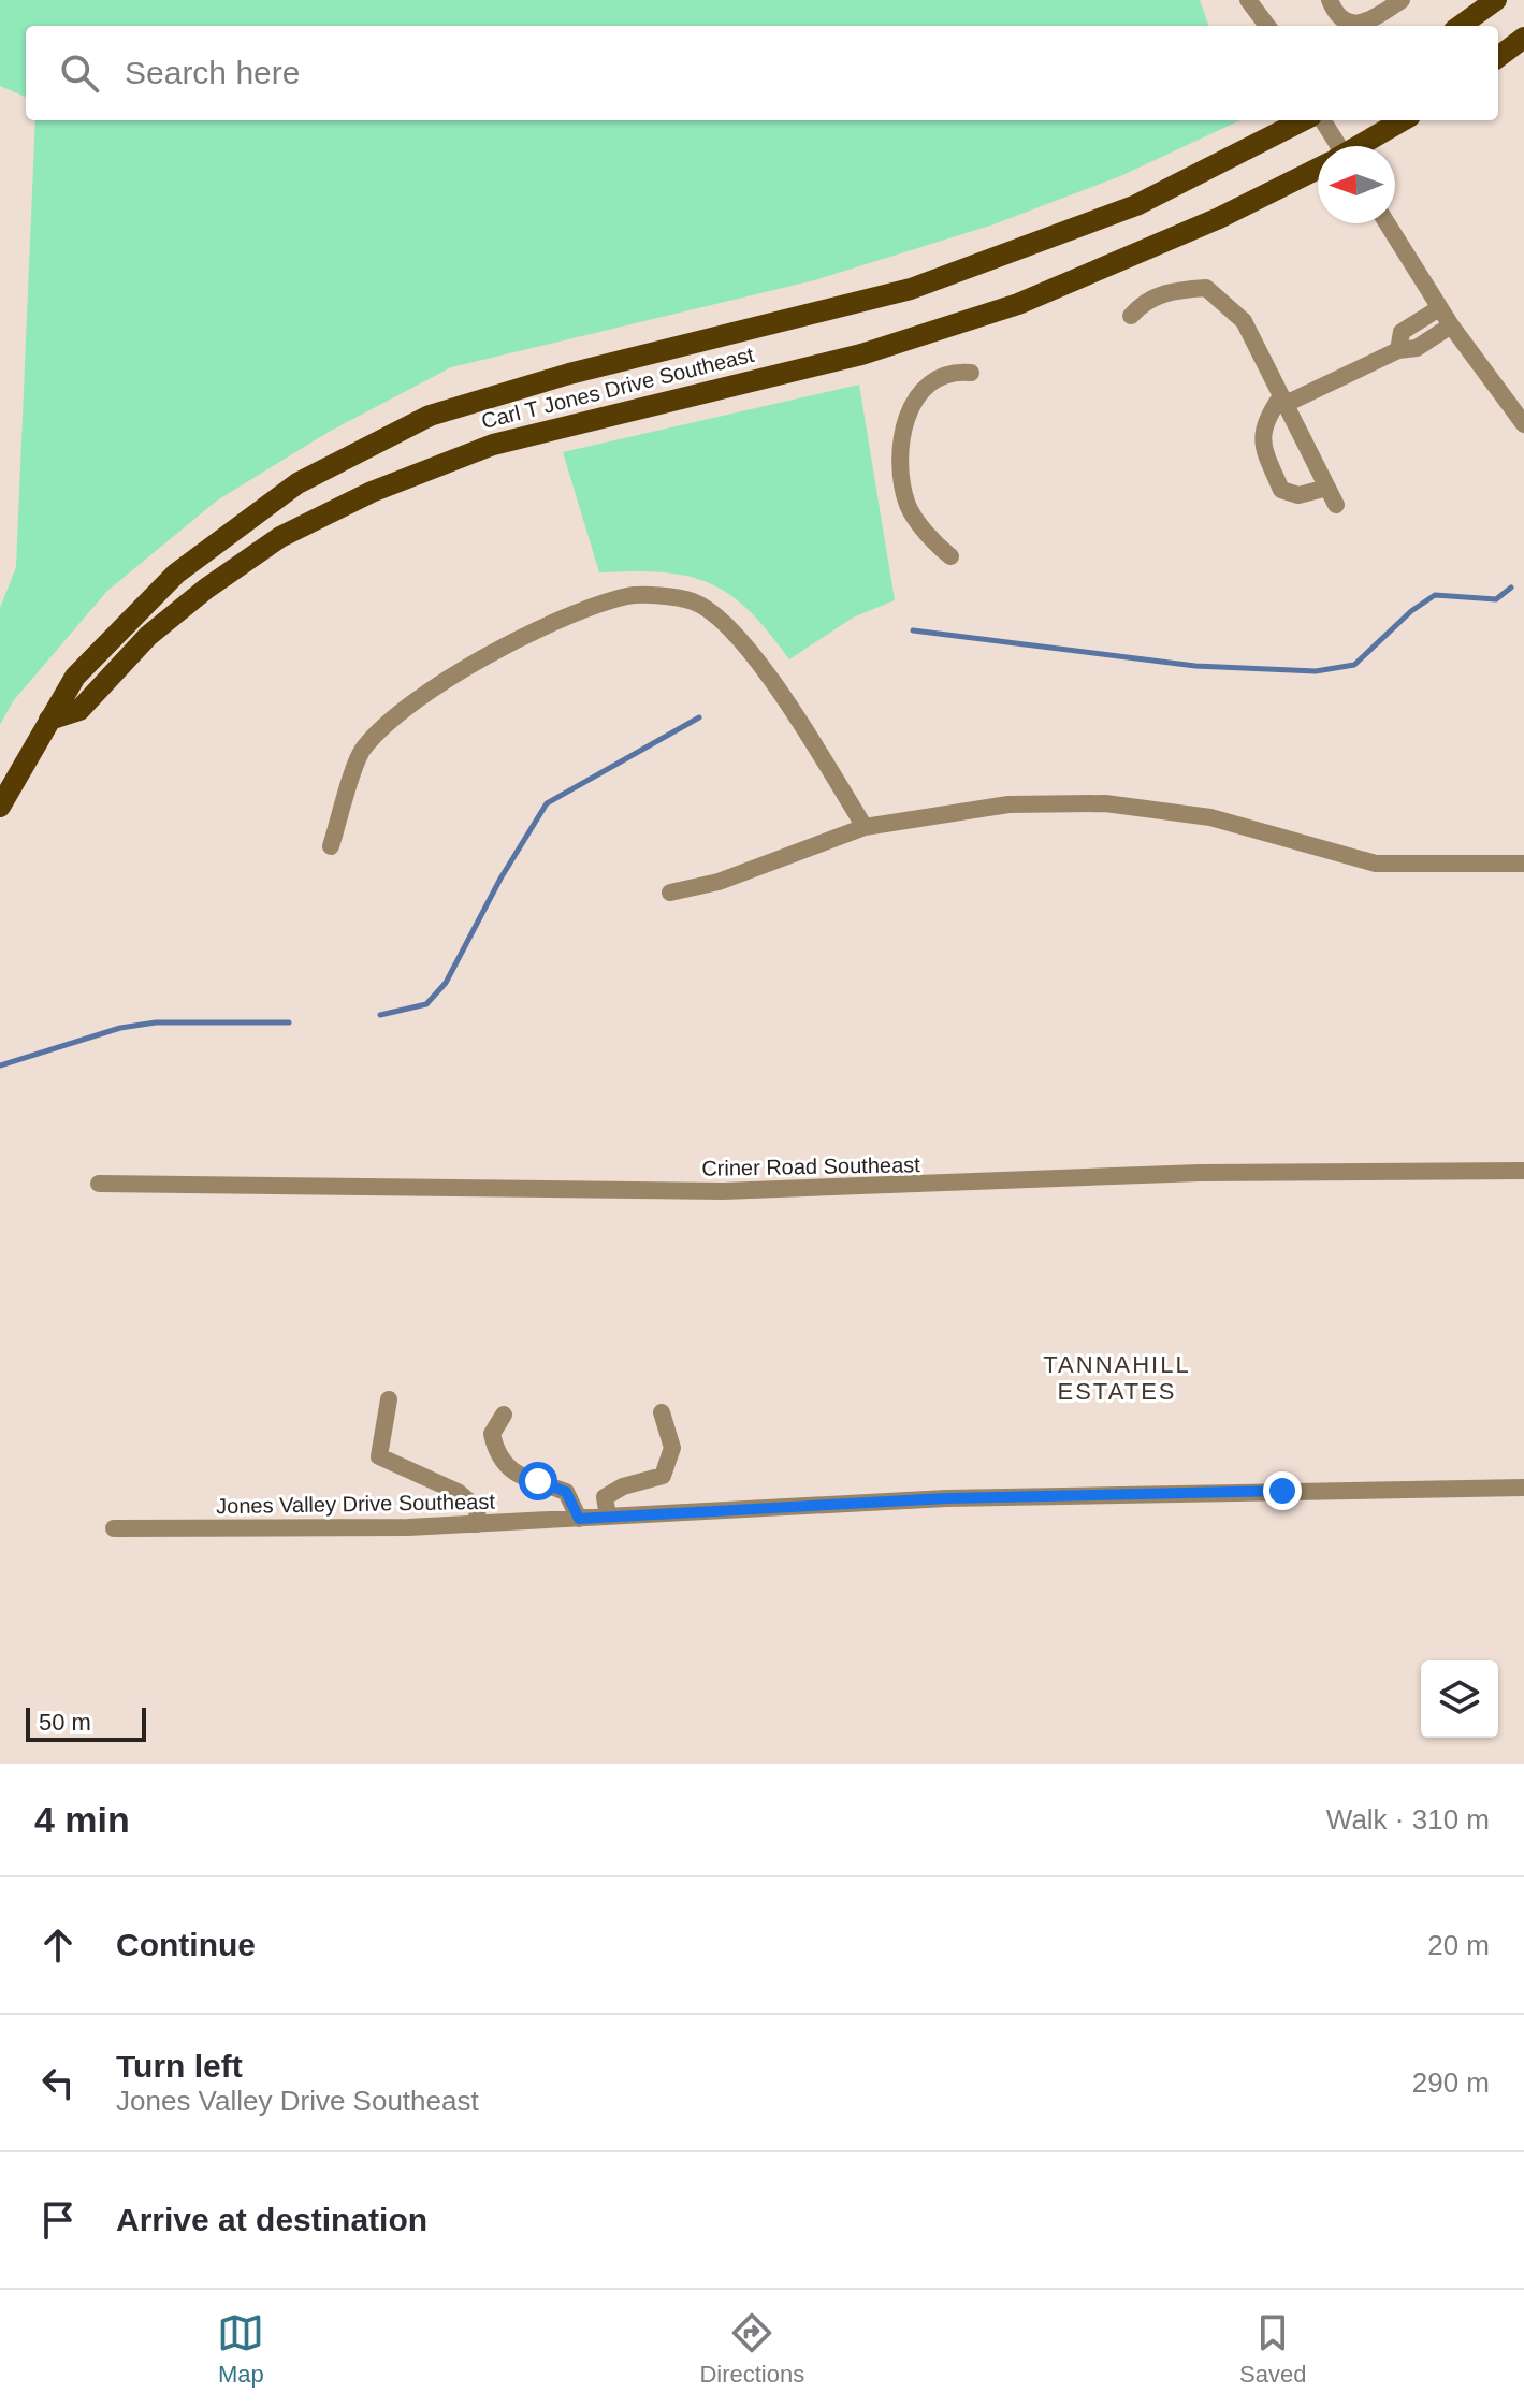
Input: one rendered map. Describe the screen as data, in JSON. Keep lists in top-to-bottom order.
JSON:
{
  "streets": {
    "main road": ["Carl T Jones Drive Southeast"],
    "street": ["Criner Road Southeast", "Jones Valley Drive Southeast"]
  },
  "districts": ["TANNAHILL ESTATES"],
  "scale_bar": "50 m",
  "north": "left",
  "page": {
    "search": "Search here",
    "scale": "50 m",
    "heading": ["4 min", "Walk · 310 m"],
    "list": [
      ["Continue", "20 m"],
      ["Turn left", "Jones Valley Drive Southeast", "290 m"],
      "Arrive at destination"
    ],
    "nav": ["Map", "Directions", "Saved"]
  }
}
